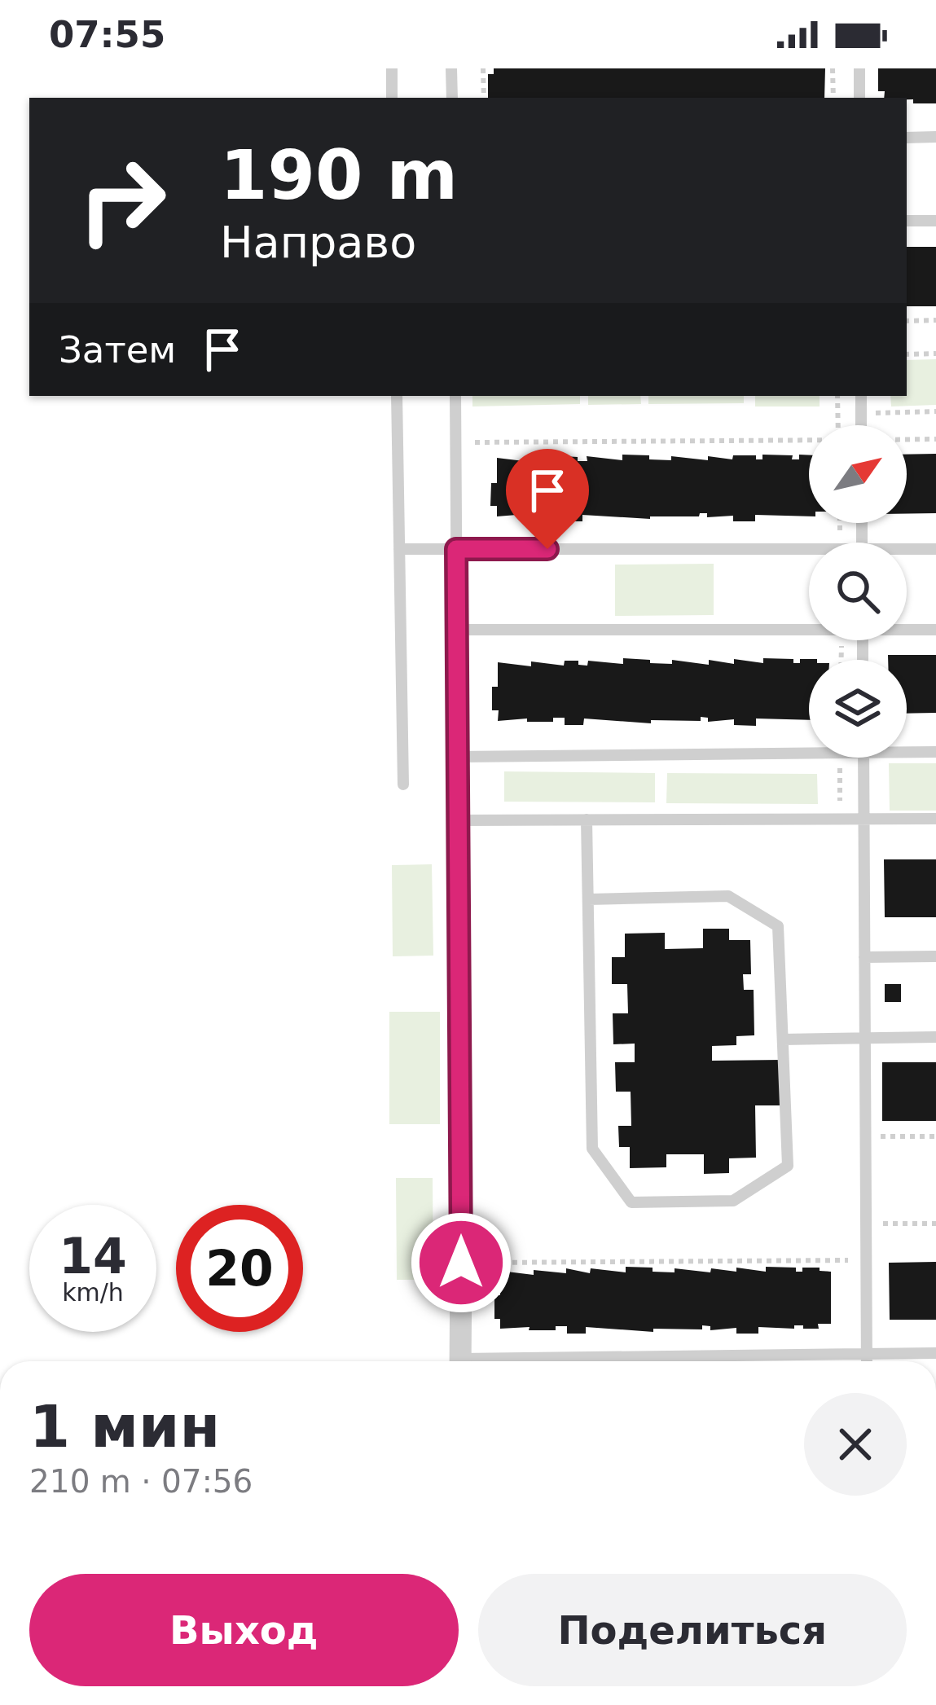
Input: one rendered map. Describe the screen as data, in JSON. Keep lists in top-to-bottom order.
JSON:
{
  "north": "top right",
  "page": {
    "status": "07:55",
    "turn": ["190 m", "Направо"],
    "then": "Затем",
    "speed": "14 km/h",
    "limit": "20",
    "heading": ["1 мин", "210 m · 07:56"],
    "buttons": ["Выход", "Поделиться"]
  }
}
